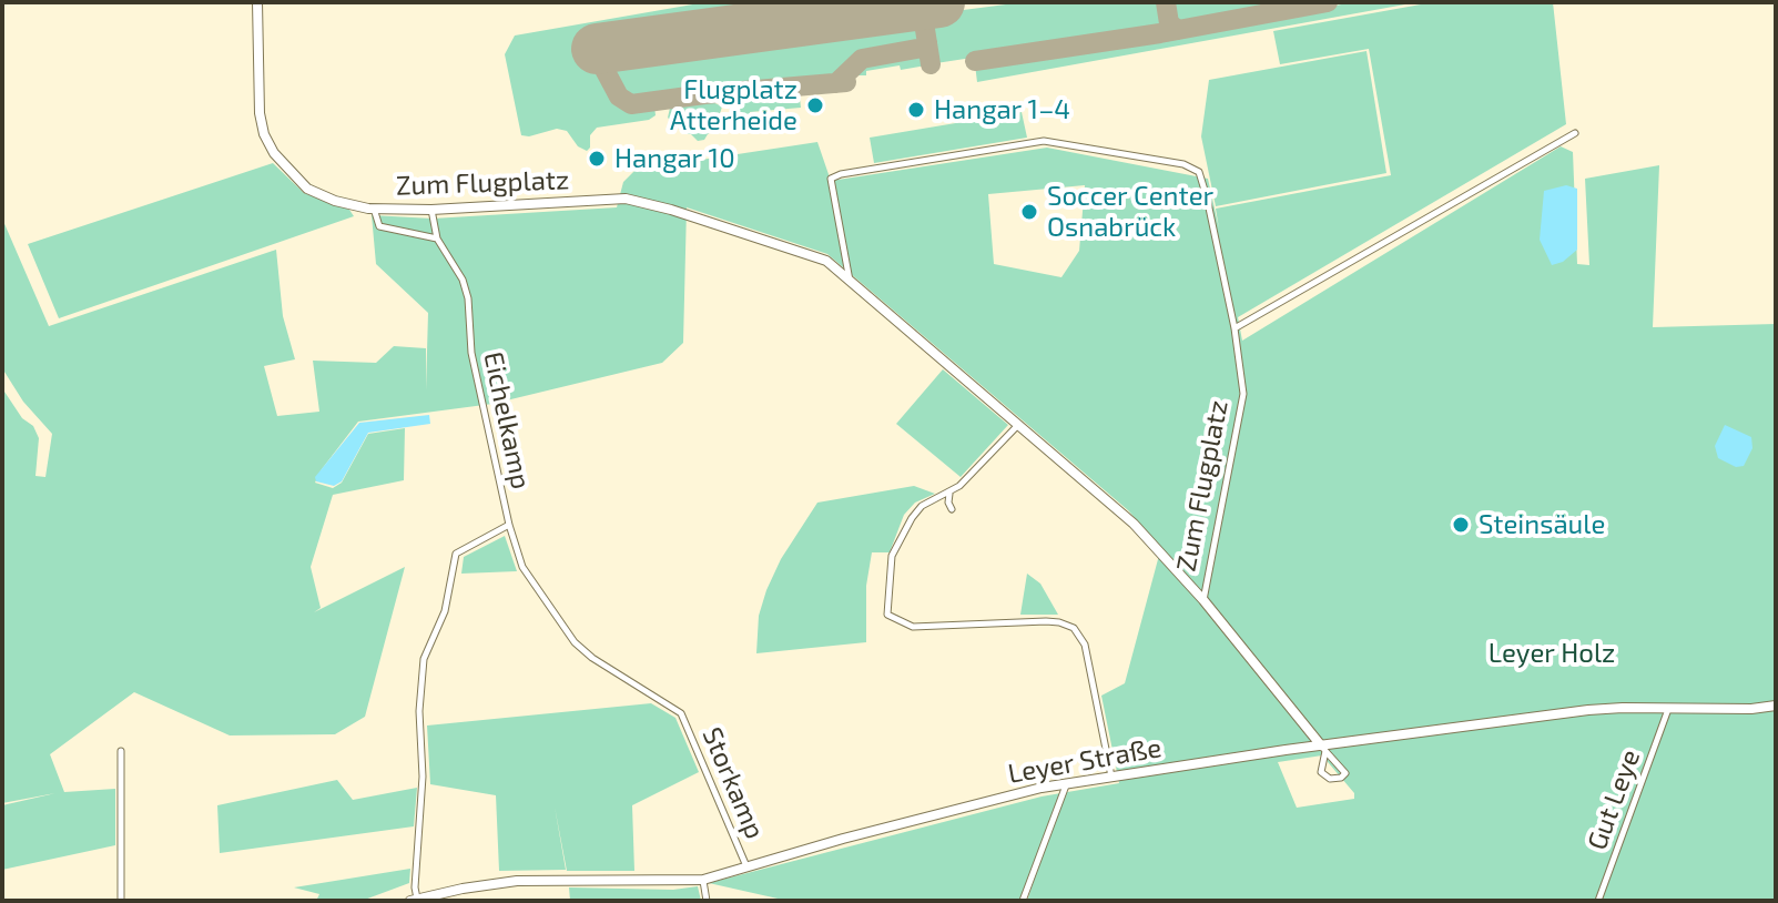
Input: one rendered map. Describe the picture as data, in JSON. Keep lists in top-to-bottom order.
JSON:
{
  "streets": {
    "street": [
      "Zum Flugplatz",
      "Eichelkamp",
      "Leyer Straße",
      "Storkamp",
      "Gut Leye"
    ]
  },
  "crossings": [
    ["Zum Flugplatz", "Eichelkamp"],
    ["Zum Flugplatz", "Leyer Straße"],
    ["Eichelkamp", "Leyer Straße"],
    ["Eichelkamp", "Storkamp"],
    ["Leyer Straße", "Storkamp"]
  ],
  "parks": ["Leyer Holz"],
  "places": [
    "Flugplatz Atterheide",
    "Hangar 1–4",
    "Hangar 10",
    "Soccer Center Osnabrück",
    "Steinsäule"
  ]
}
